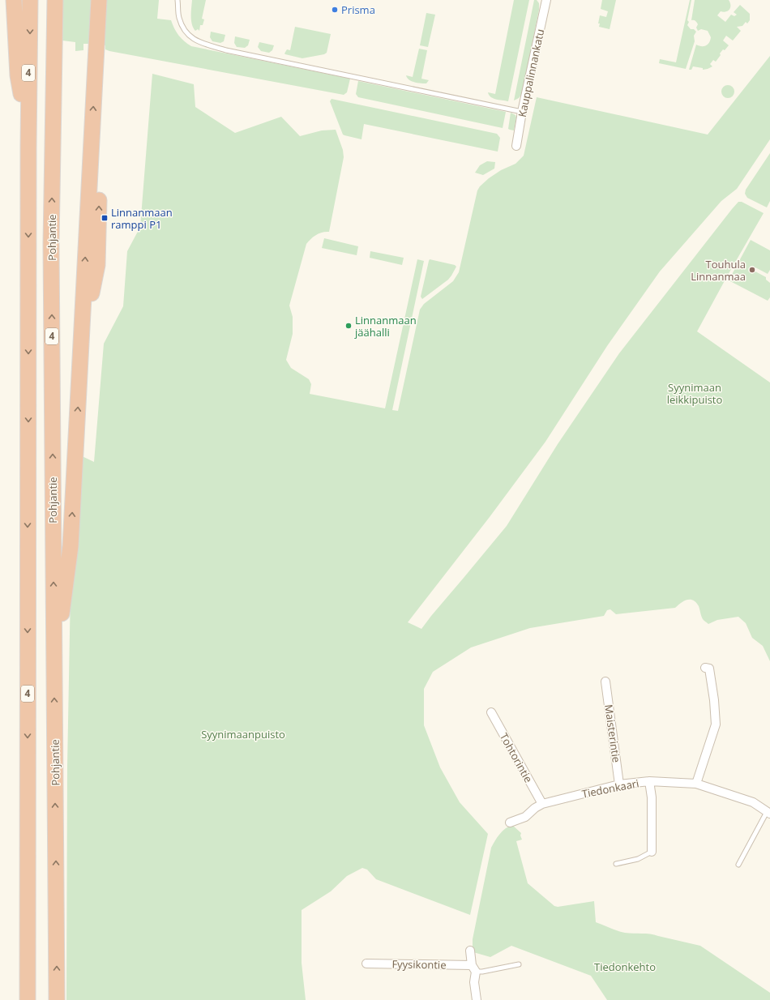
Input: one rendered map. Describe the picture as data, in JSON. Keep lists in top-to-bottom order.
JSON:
{
  "streets": {
    "highway": ["4", "Pohjantie"],
    "street": [
      "Kauppalinnankatu",
      "Maisterintie",
      "Tohtorintie",
      "Tiedonkaari",
      "Fyysikontie"
    ]
  },
  "crossings": [
    ["Maisterintie", "Tiedonkaari"],
    ["Tohtorintie", "Tiedonkaari"]
  ],
  "parks": ["Syynimaan leikkipuisto", "Syynimaanpuisto", "Tiedonkehto"],
  "places": {
    "other": ["Prisma", "Touhula Linnanmaa", "Linnanmaan jäähalli"],
    "transit": ["Linnanmaan ramppi P1"]
  }
}
